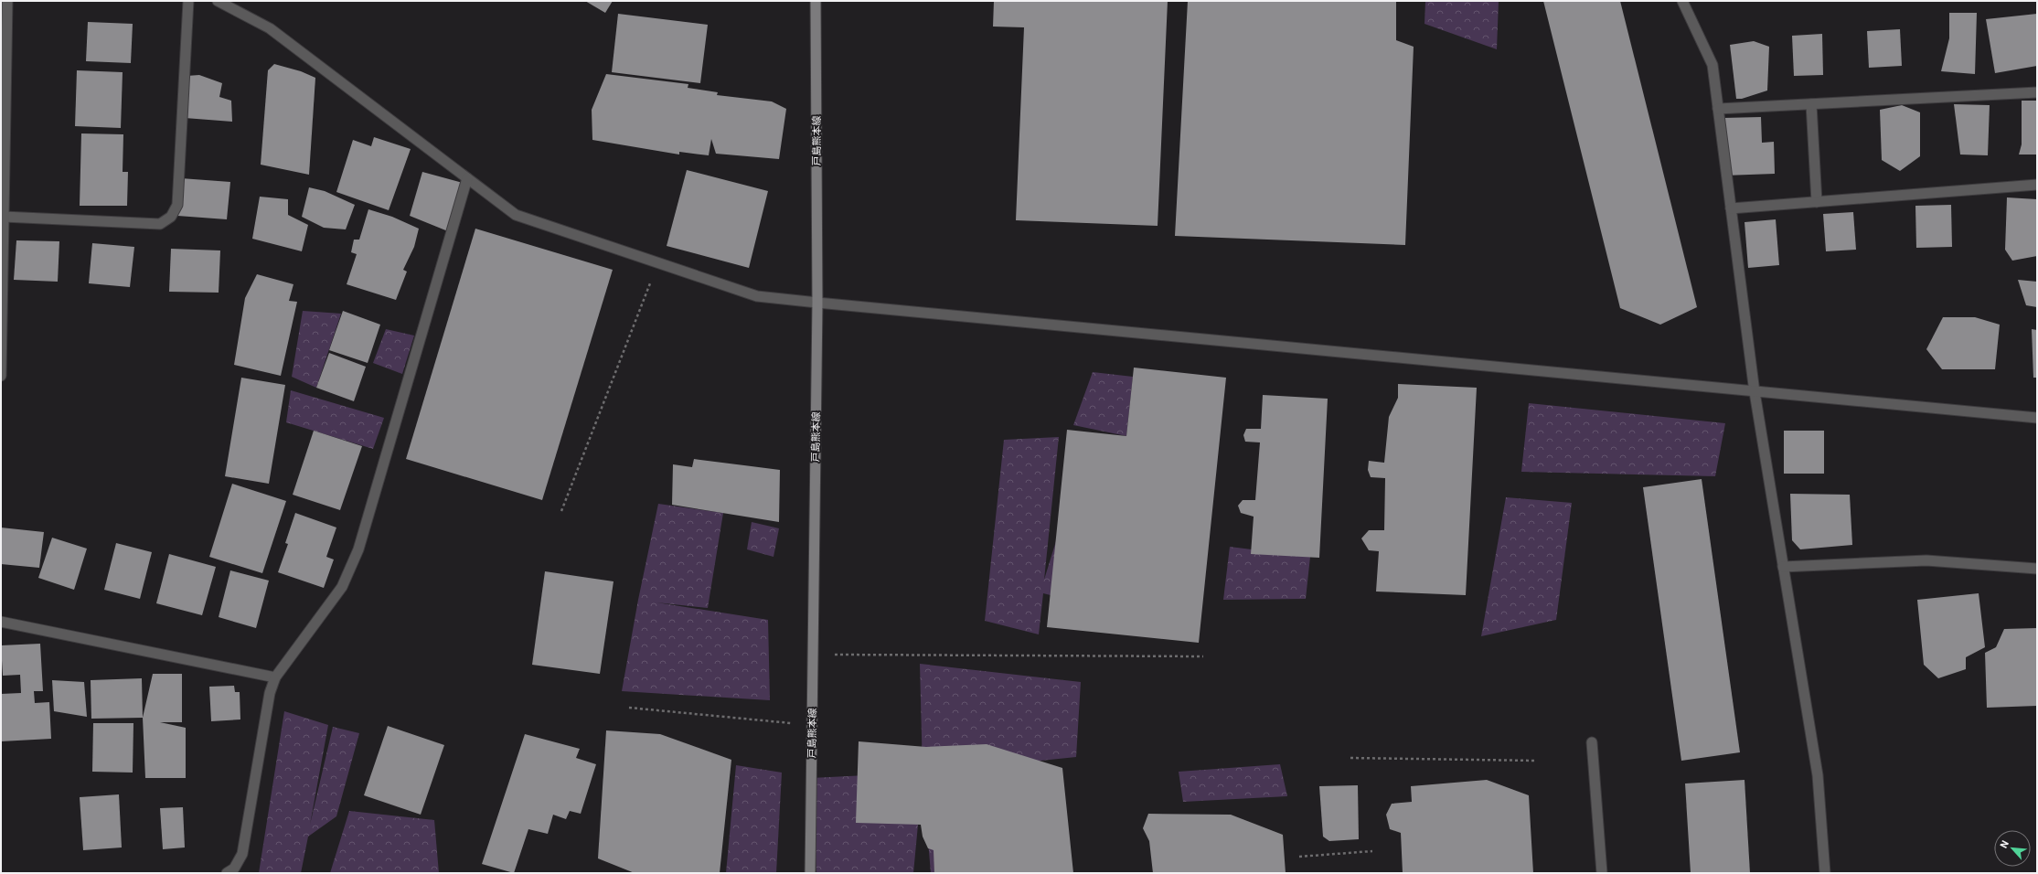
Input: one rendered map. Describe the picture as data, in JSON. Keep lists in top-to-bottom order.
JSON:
{
  "streets": {
    "main road": ["戸島熊本線"]
  },
  "north": "top left"
}
